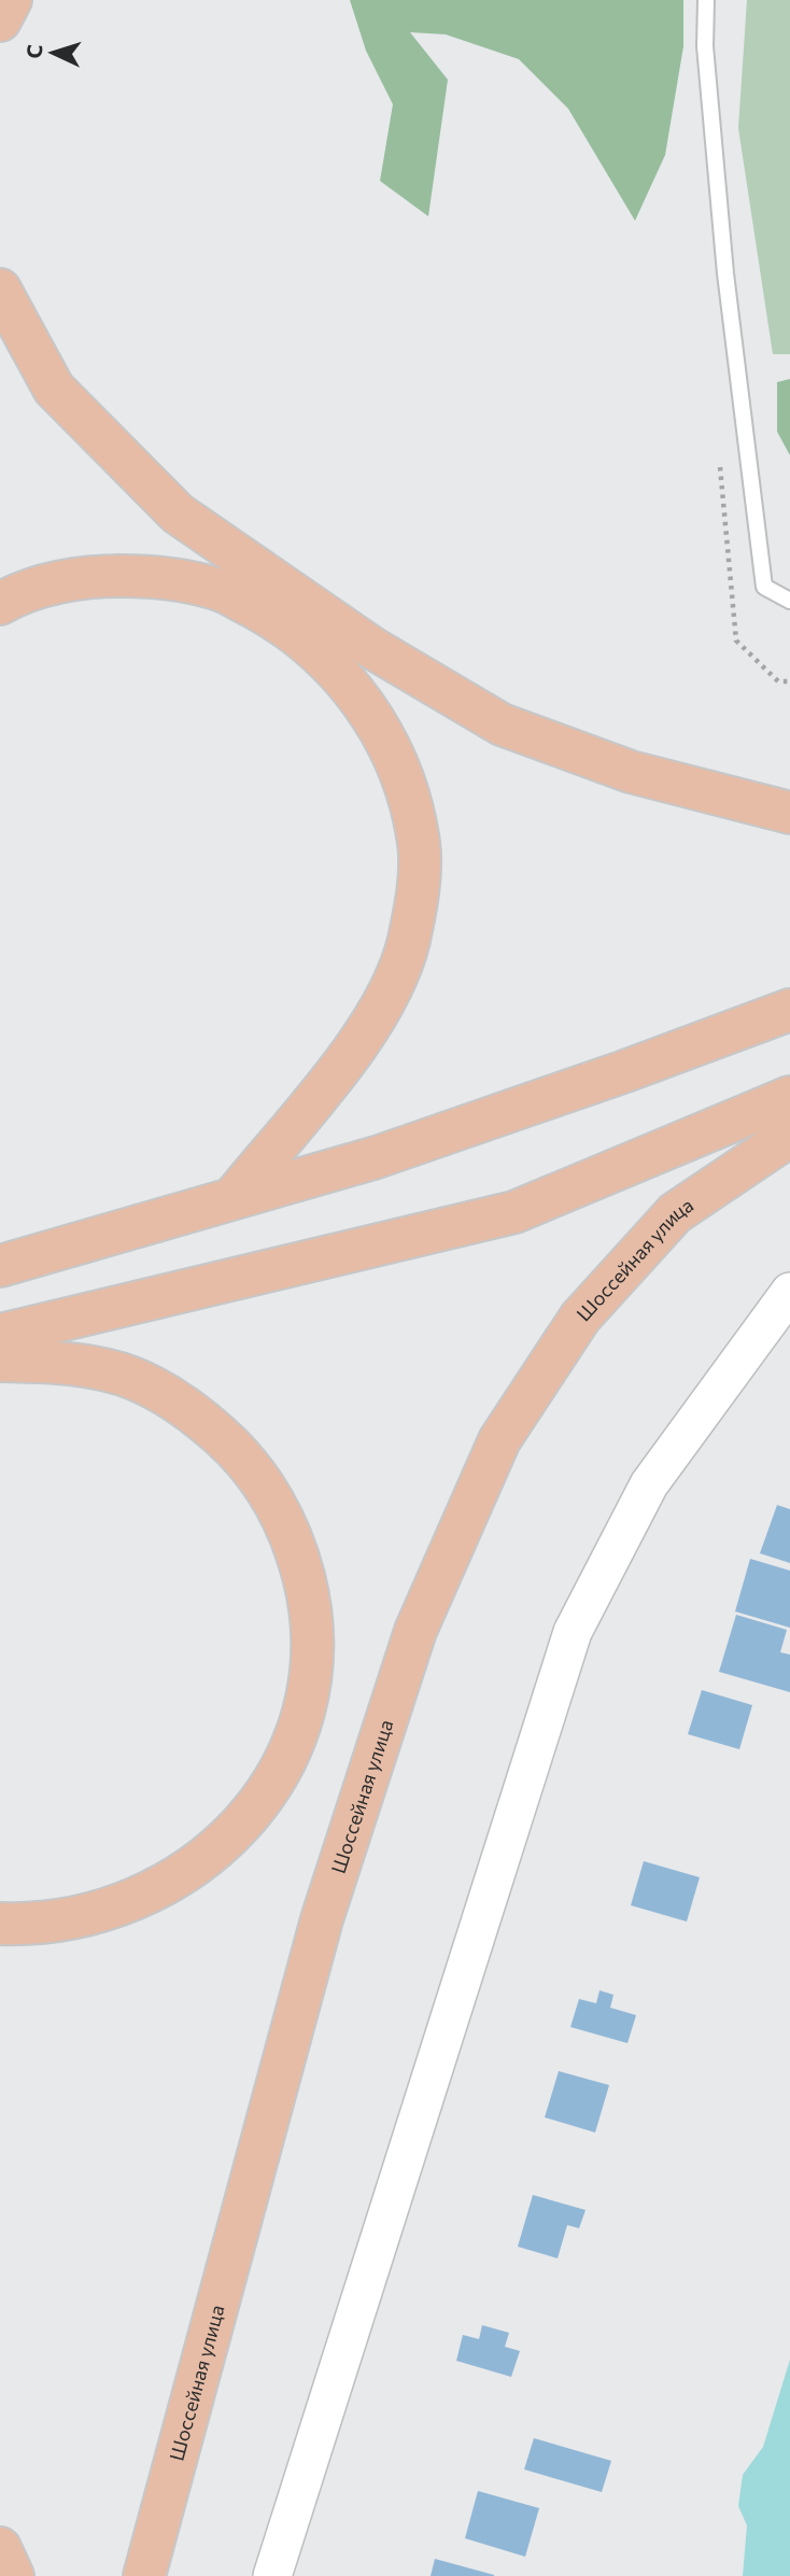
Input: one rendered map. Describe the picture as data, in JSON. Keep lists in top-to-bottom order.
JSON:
{
  "streets": {
    "main road": ["Шоссейная улица"]
  },
  "north": "left"
}
